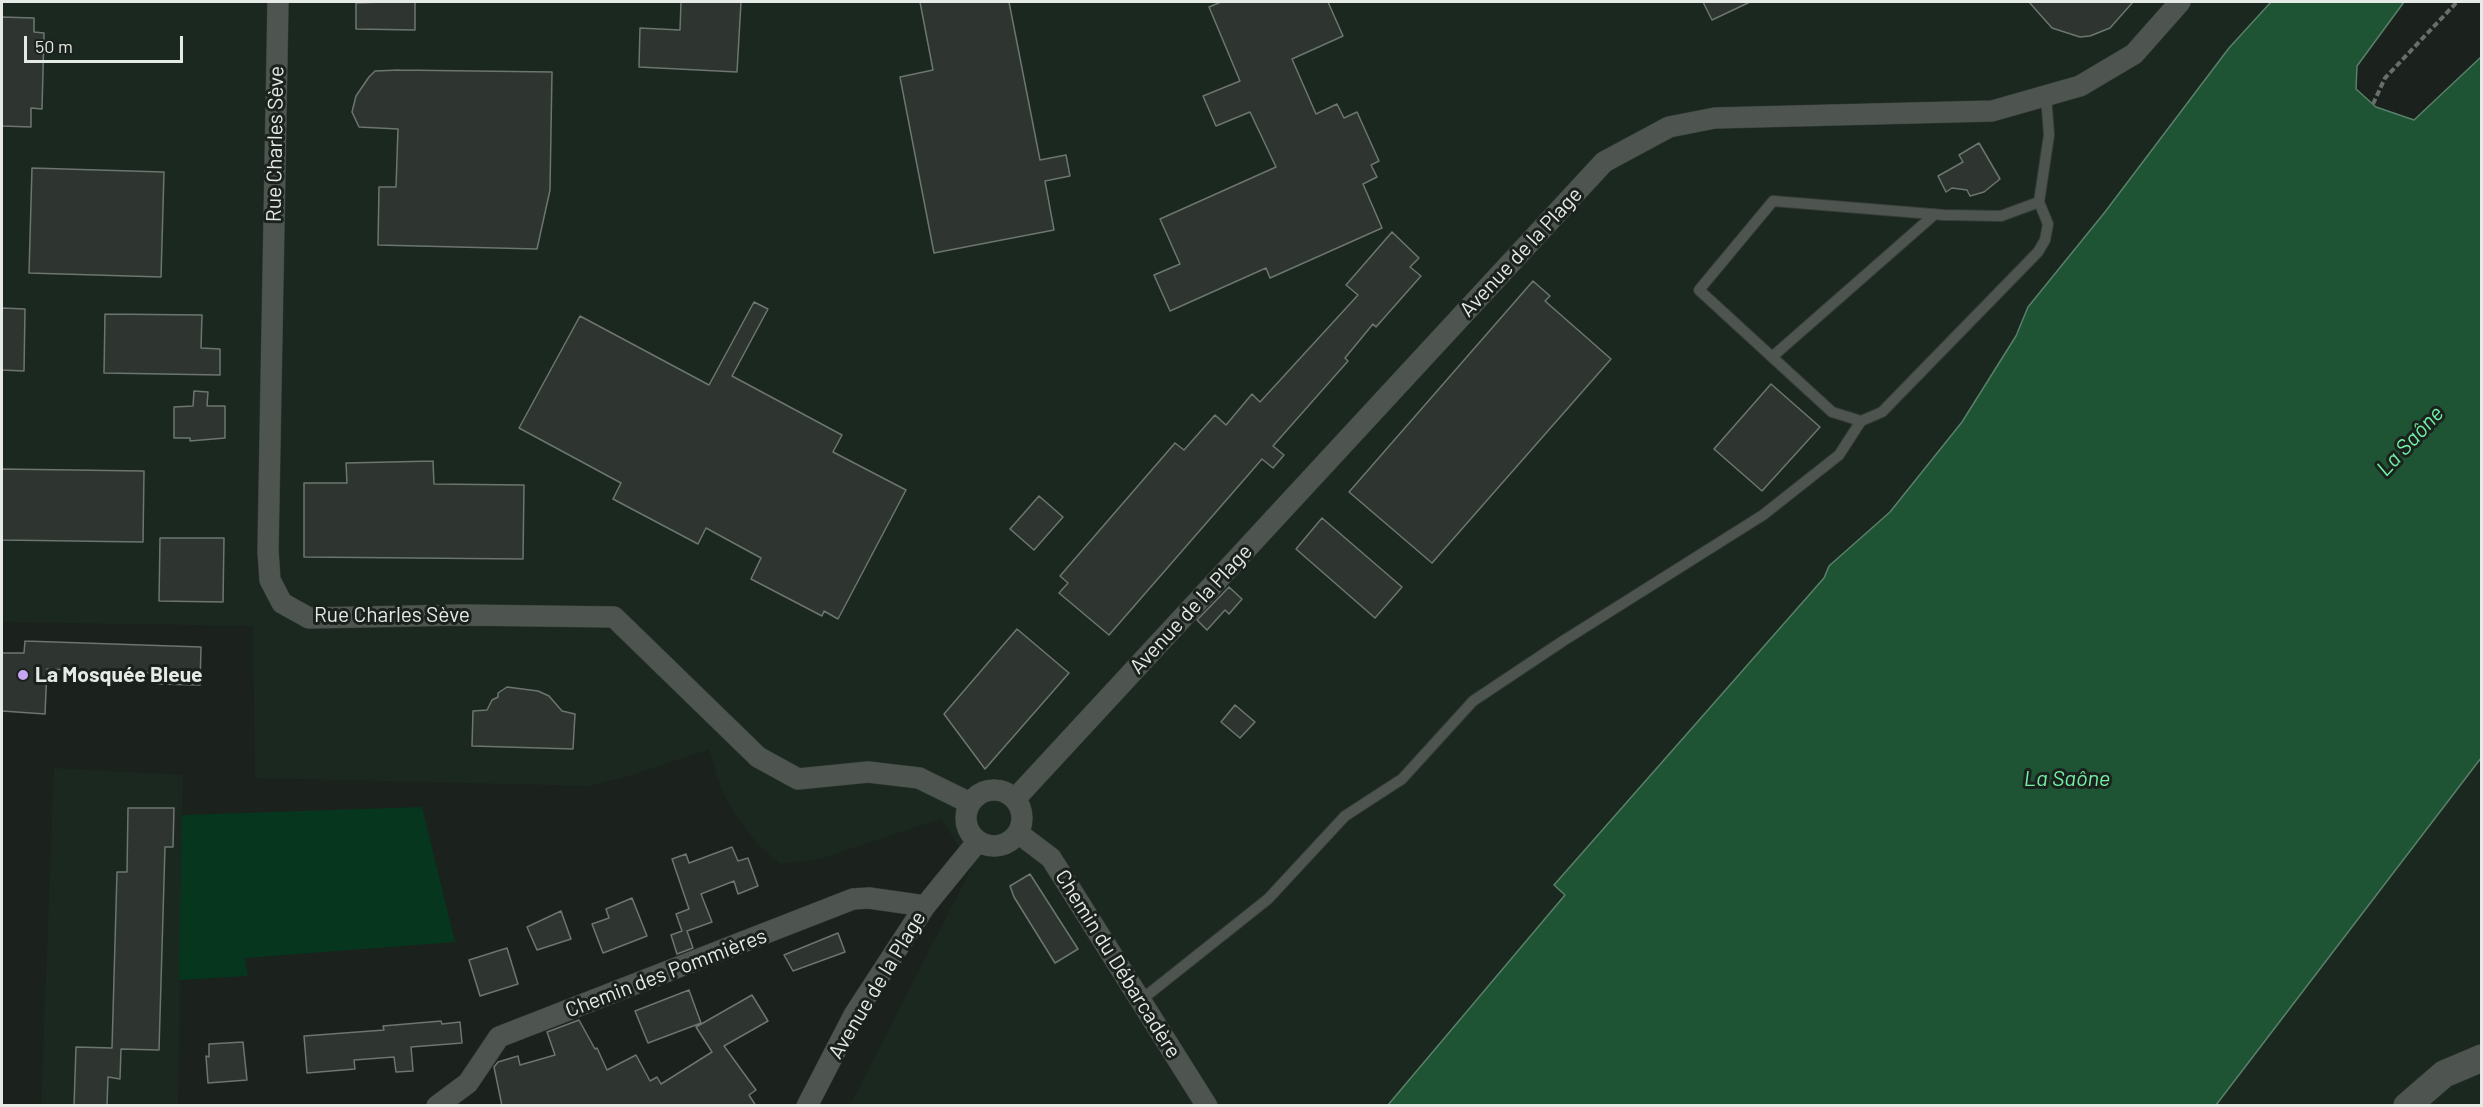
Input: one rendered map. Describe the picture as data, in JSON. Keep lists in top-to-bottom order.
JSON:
{
  "streets": {
    "street": [
      "Rue Charles Sève",
      "Avenue de la Plage",
      "Chemin du Débarcadère",
      "Chemin des Pommières"
    ]
  },
  "crossings": [
    ["Rue Charles Sève", "Avenue de la Plage"],
    ["Rue Charles Sève", "Chemin du Débarcadère"],
    ["Avenue de la Plage", "Chemin du Débarcadère"],
    ["Avenue de la Plage", "Chemin des Pommières"]
  ],
  "water": ["La Saône"],
  "places": ["La Mosquée Bleue"],
  "scale_bar": "50 m"
}
